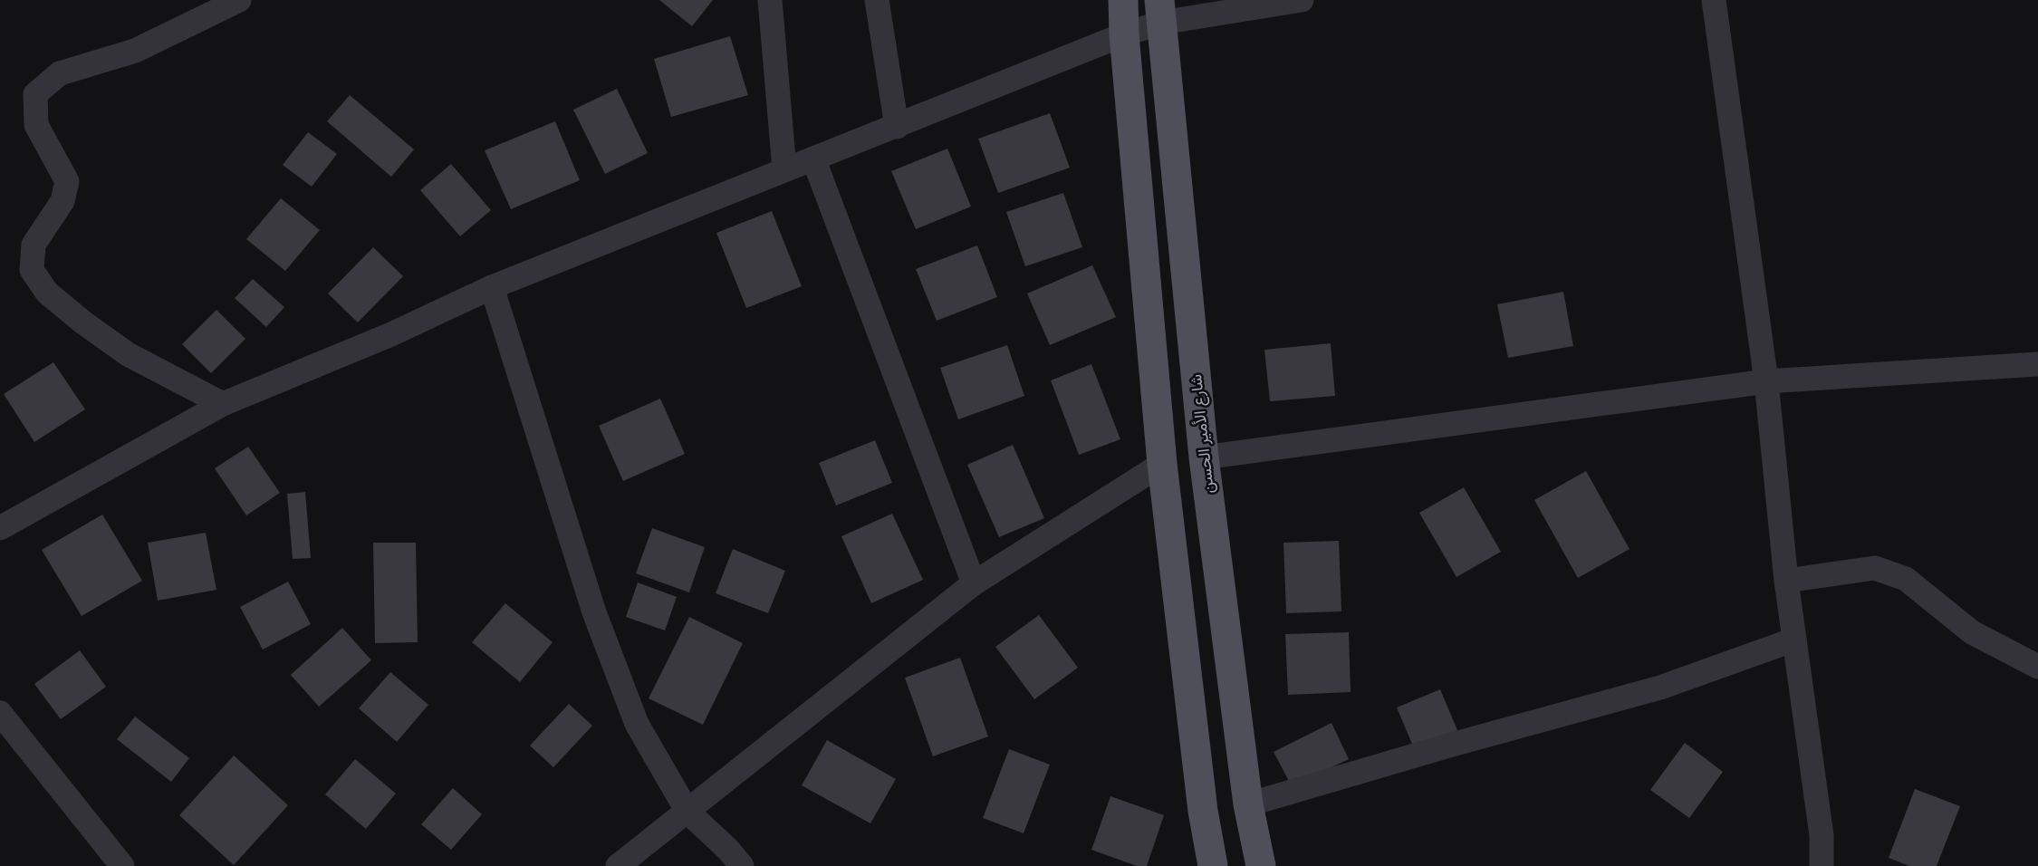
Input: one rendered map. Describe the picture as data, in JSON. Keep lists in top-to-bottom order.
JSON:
{
  "streets": {
    "main road": ["شارع الأمير الحسن"]
  }
}
